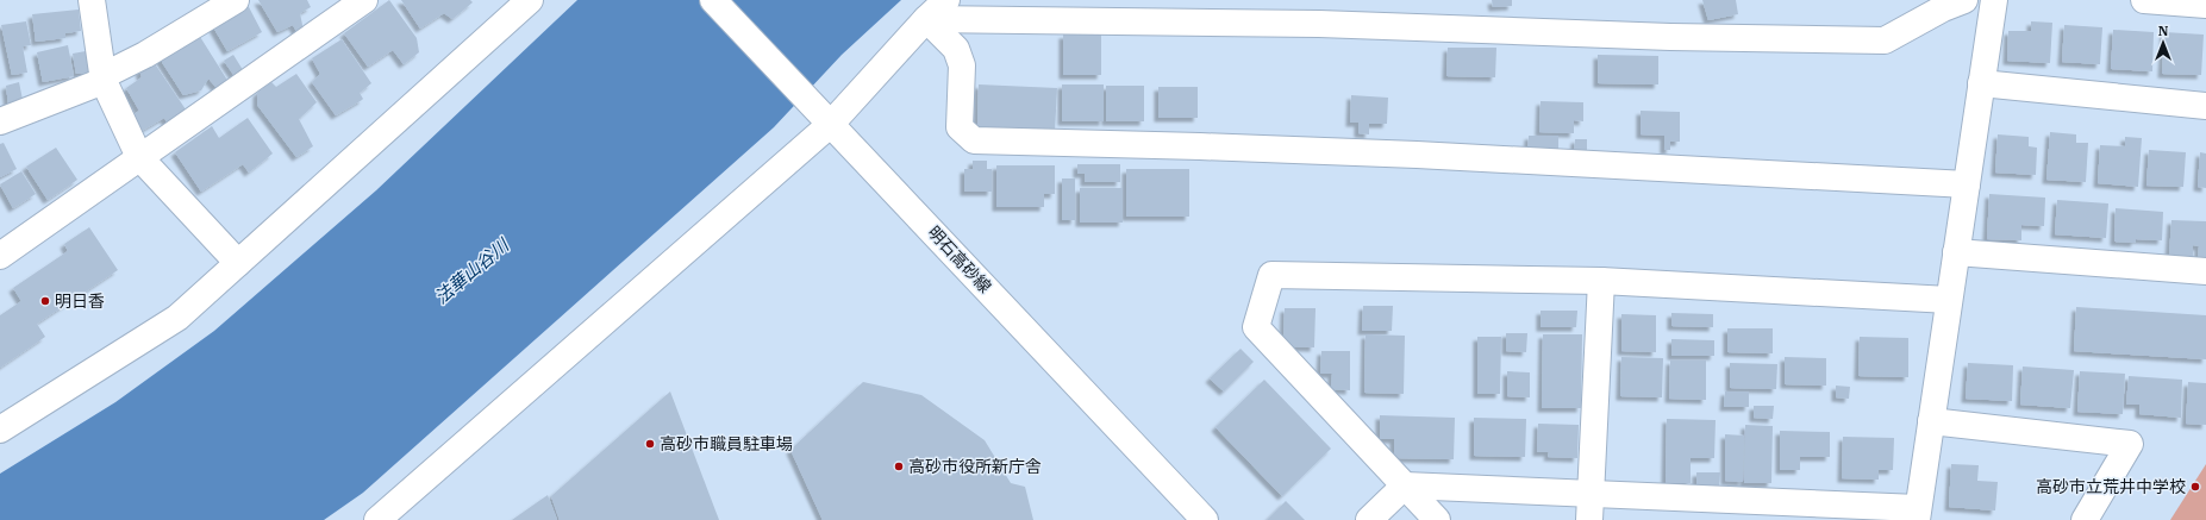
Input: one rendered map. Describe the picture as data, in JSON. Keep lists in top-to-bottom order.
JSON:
{
  "streets": {
    "street": ["明石高砂線"]
  },
  "water": ["法華山谷川"],
  "places": [
    "明日香",
    "高砂市職員駐車場",
    "高砂市役所新庁舎",
    "高砂市立荒井中学校"
  ],
  "north": "top"
}
